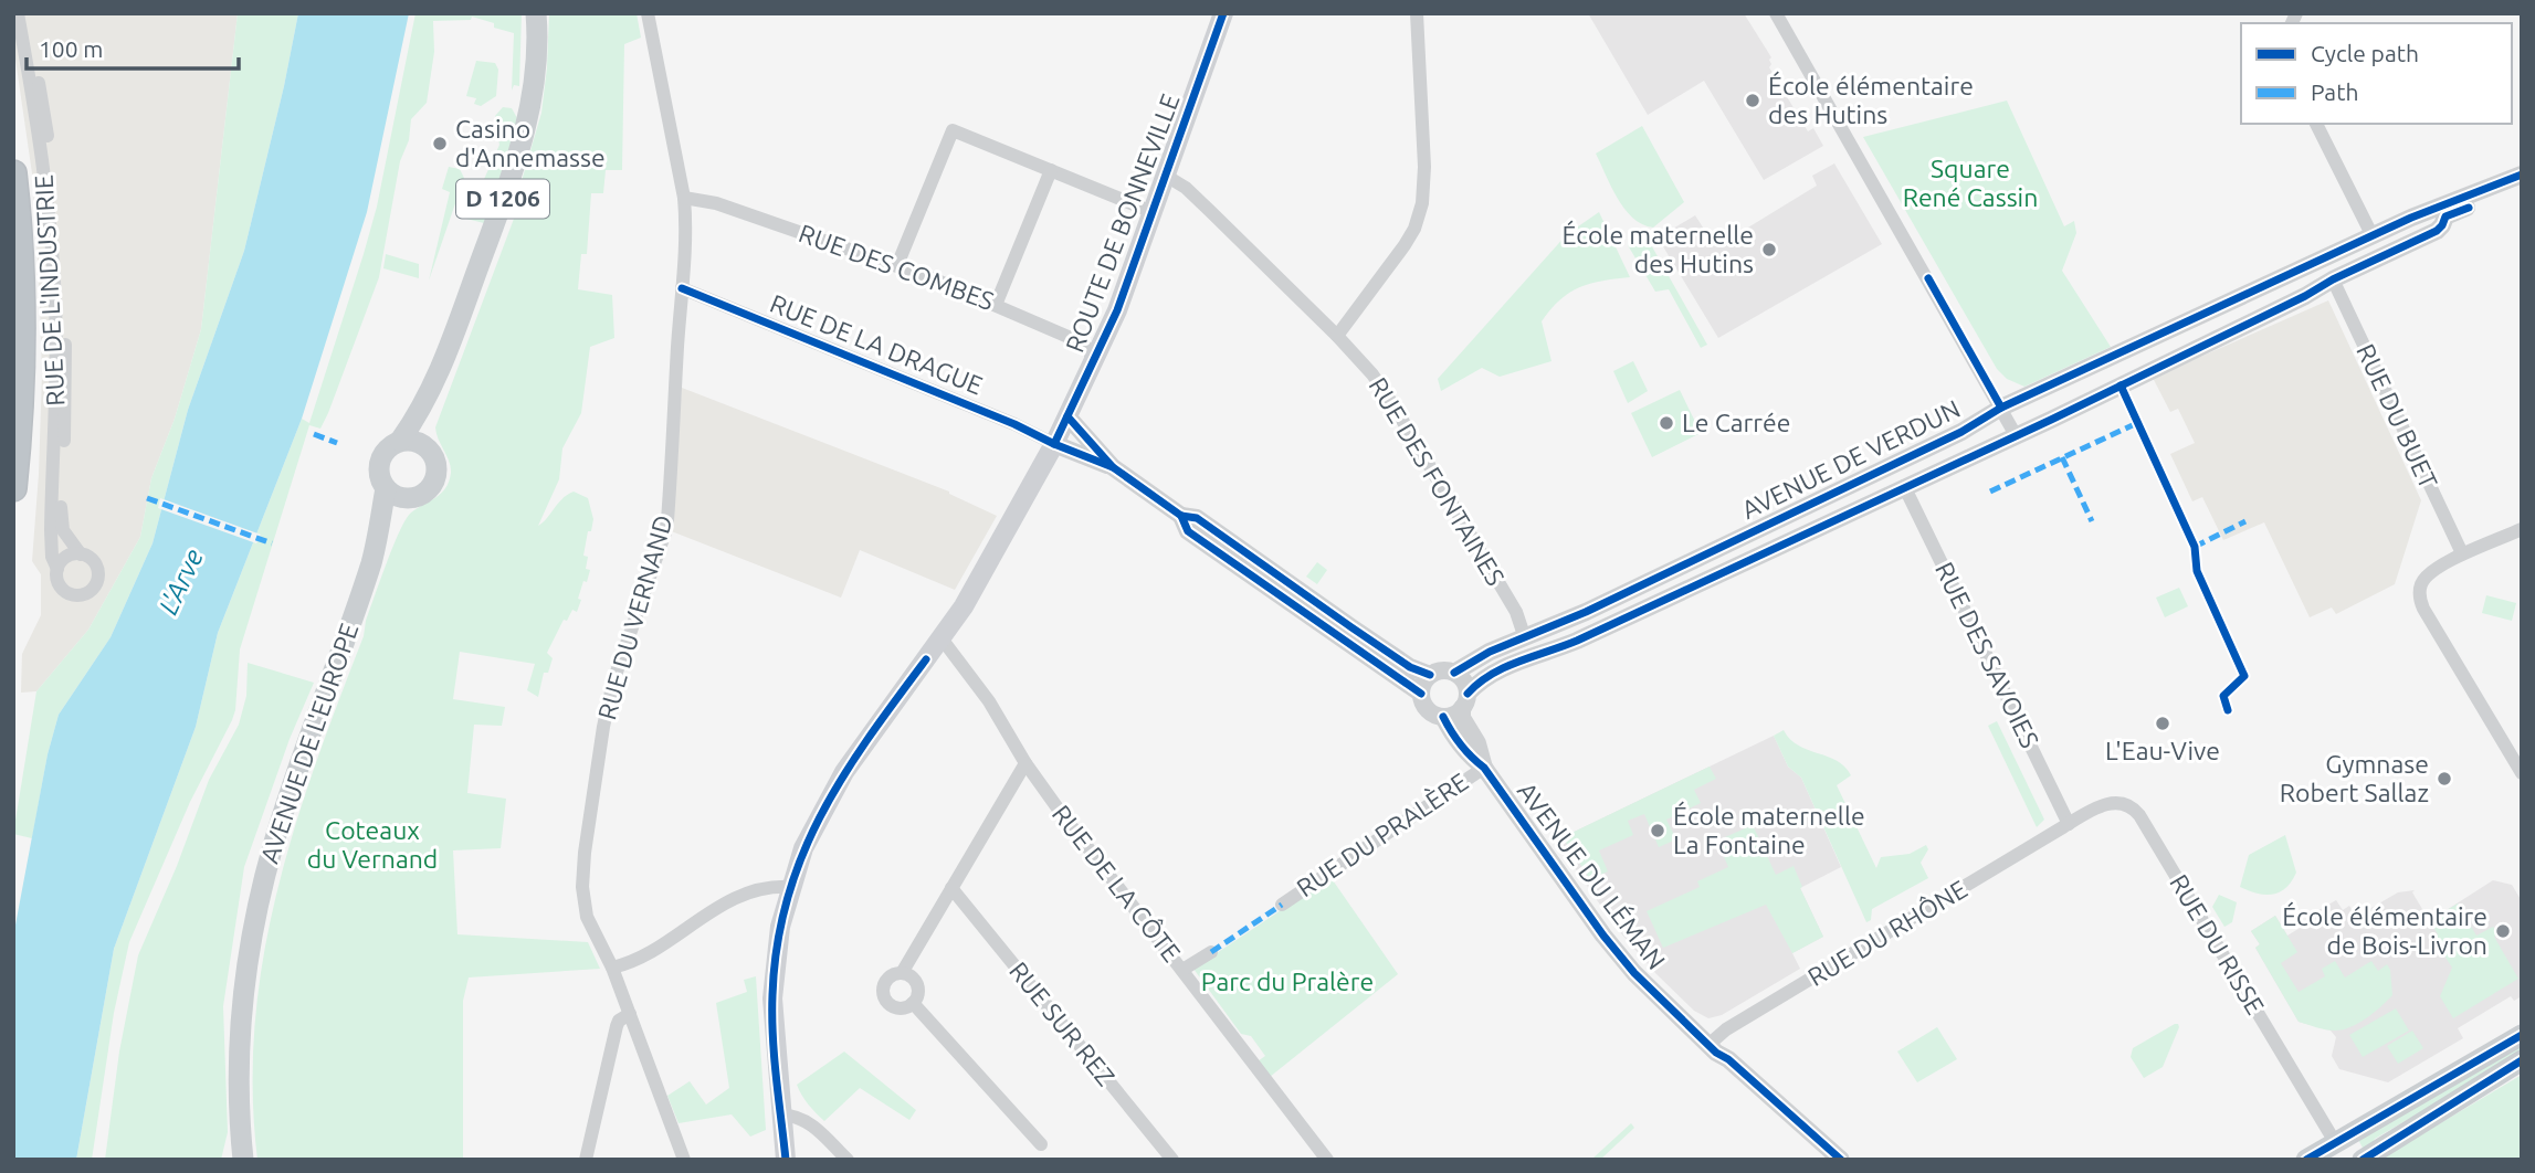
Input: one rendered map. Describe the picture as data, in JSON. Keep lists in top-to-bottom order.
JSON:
{
  "streets": {
    "main road": ["D 1206", "ROUTE DE BONNEVILLE", "AVENUE DE L'EUROPE"],
    "street": [
      "RUE DES COMBES",
      "RUE DE L'INDUSTRIE",
      "RUE DE LA DRAGUE",
      "RUE DU BUET",
      "AVENUE DE VERDUN",
      "RUE DES FONTAINES",
      "RUE DU VERNAND",
      "RUE DES SAVOIES",
      "RUE DU PRALÈRE",
      "AVENUE DU LÉMAN",
      "RUE DE LA CÔTE",
      "RUE DU RHÔNE",
      "RUE DU RISSE",
      "RUE SUR REZ"
    ]
  },
  "crossings": [
    ["D 1206", "AVENUE DE L'EUROPE"],
    ["ROUTE DE BONNEVILLE", "RUE DES COMBES"],
    ["ROUTE DE BONNEVILLE", "RUE DE LA DRAGUE"],
    ["ROUTE DE BONNEVILLE", "RUE DES FONTAINES"],
    ["ROUTE DE BONNEVILLE", "RUE DE LA CÔTE"],
    ["RUE DES COMBES", "RUE DU VERNAND"],
    ["RUE DE LA DRAGUE", "RUE DU VERNAND"],
    ["RUE DU BUET", "AVENUE DE VERDUN"],
    ["AVENUE DE VERDUN", "RUE DES FONTAINES"],
    ["AVENUE DE VERDUN", "RUE DES SAVOIES"],
    ["AVENUE DE VERDUN", "AVENUE DU LÉMAN"],
    ["RUE DES SAVOIES", "RUE DU RHÔNE"],
    ["RUE DES SAVOIES", "RUE DU RISSE"],
    ["RUE DU PRALÈRE", "AVENUE DU LÉMAN"],
    ["AVENUE DU LÉMAN", "RUE DU RHÔNE"],
    ["RUE DU RHÔNE", "RUE DU RISSE"]
  ],
  "water": ["L'Arve"],
  "parks": ["Square René Cassin", "Coteaux du Vernand", "Parc du Pralère"],
  "places": [
    "École élémentaire des Hutins",
    "Casino d'Annemasse",
    "École maternelle des Hutins",
    "Le Carrée",
    "L'Eau-Vive",
    "Gymnase Robert Sallaz",
    "École maternelle La Fontaine",
    "École élémentaire de Bois-Livron"
  ],
  "legend": ["Cycle path", "Path"],
  "scale_bar": "100 m"
}
